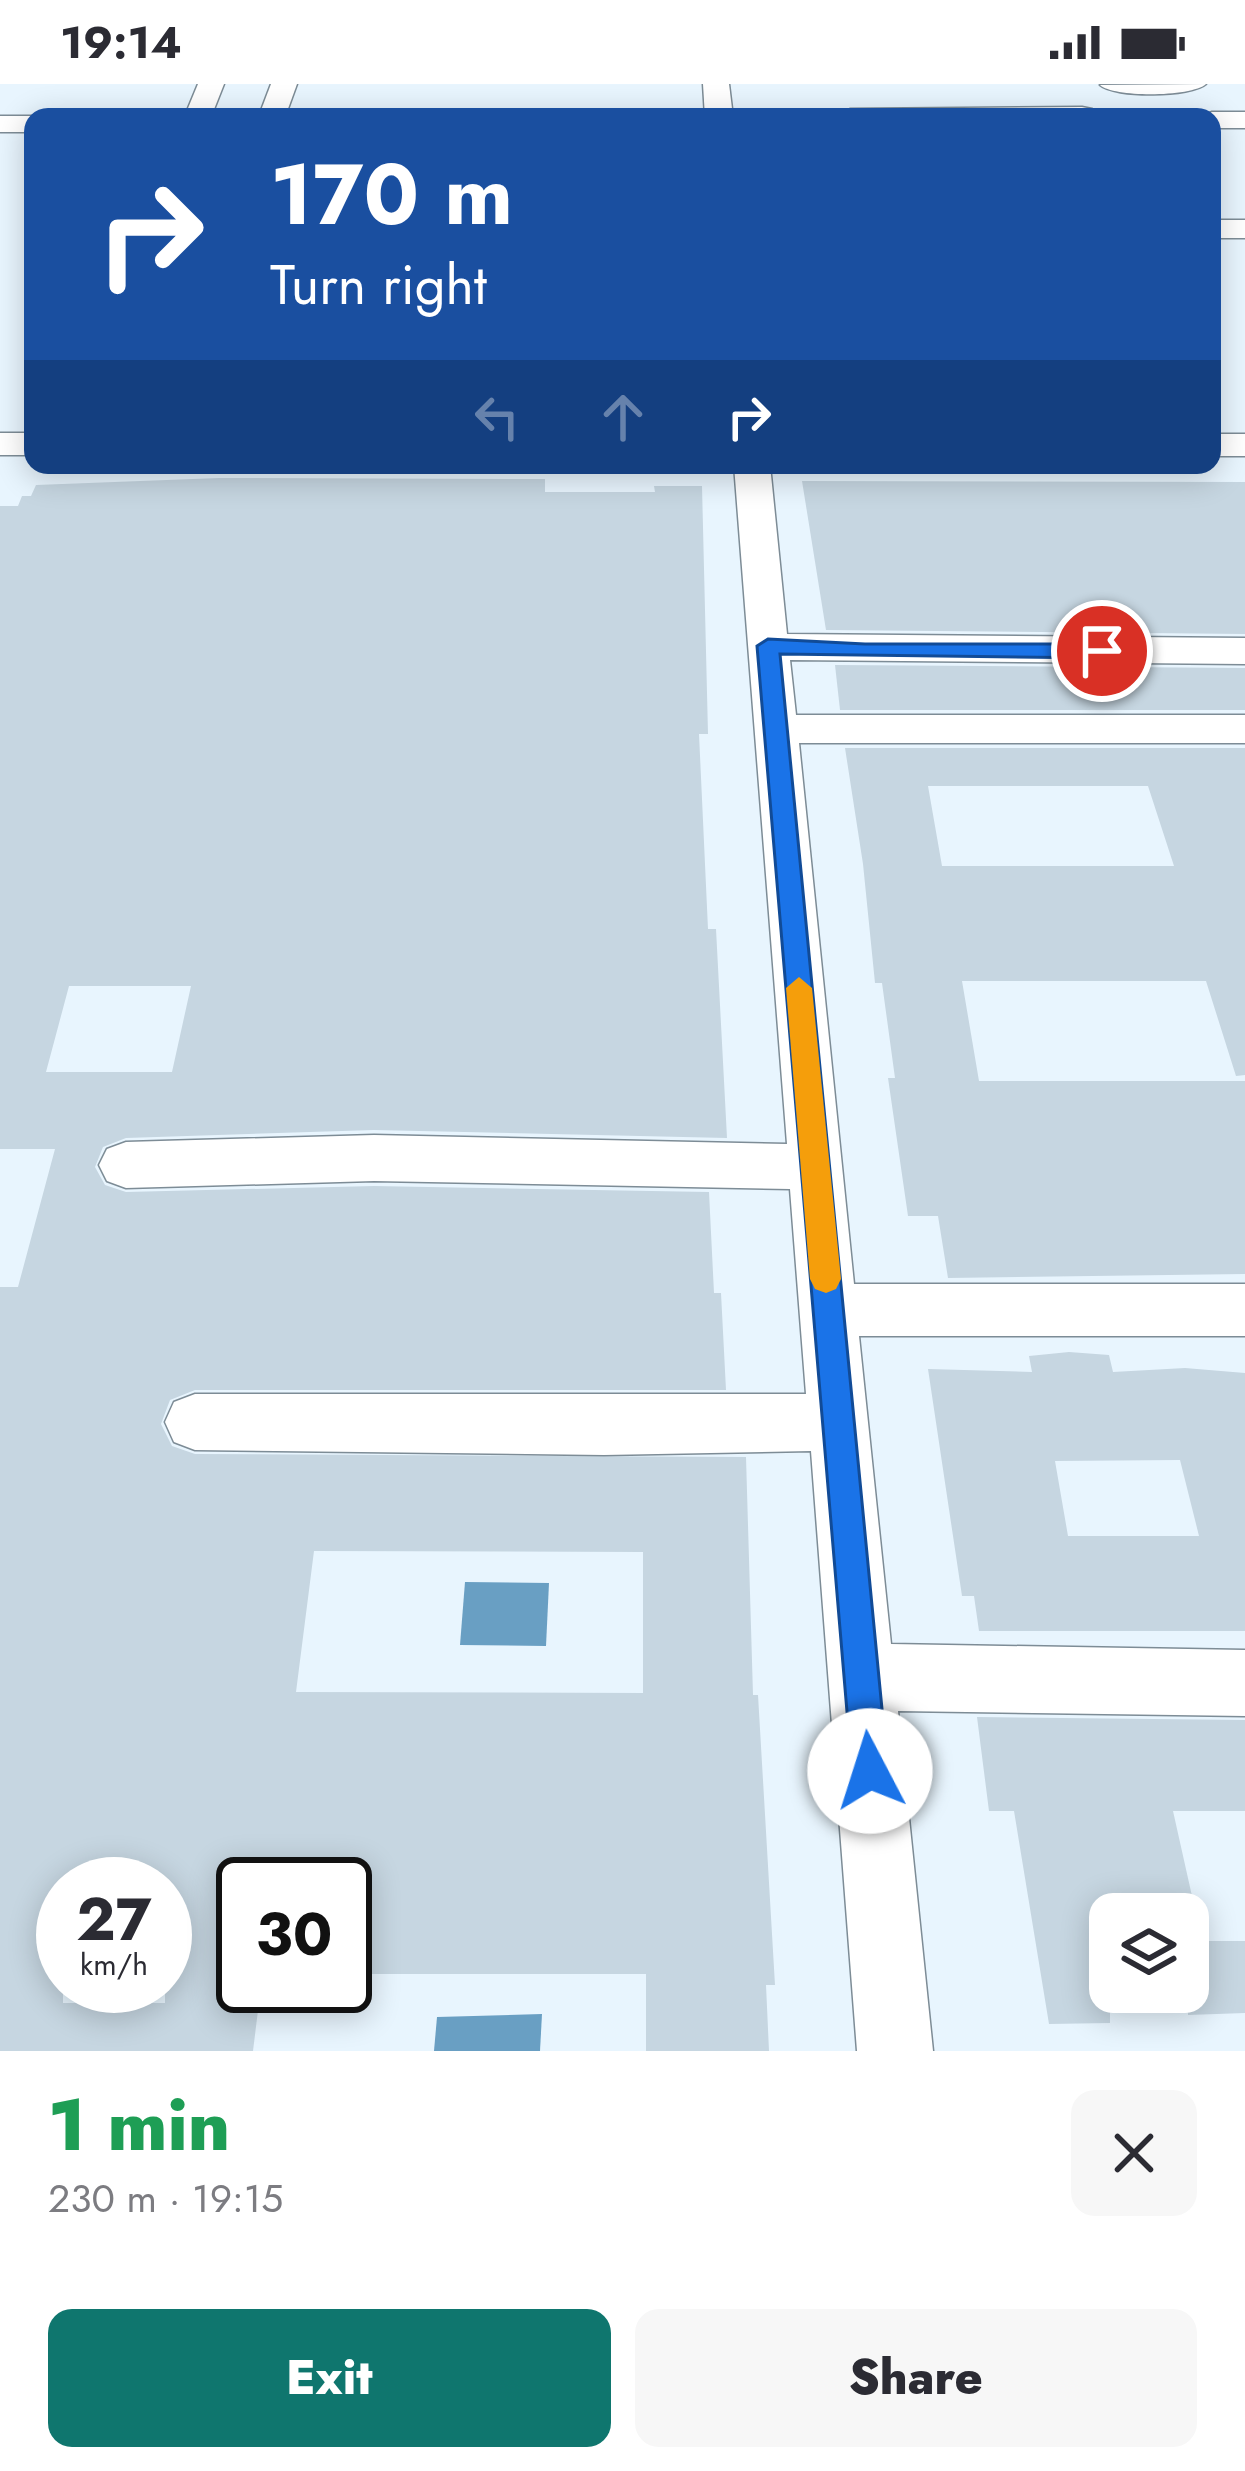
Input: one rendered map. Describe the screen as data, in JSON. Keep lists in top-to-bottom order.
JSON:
{
  "page": {
    "status": "19:14",
    "turn": ["170 m", "Turn right"],
    "speed": "27 km/h",
    "limit": "30",
    "heading": ["1 min", "230 m · 19:15"],
    "buttons": ["Exit", "Share"]
  }
}
